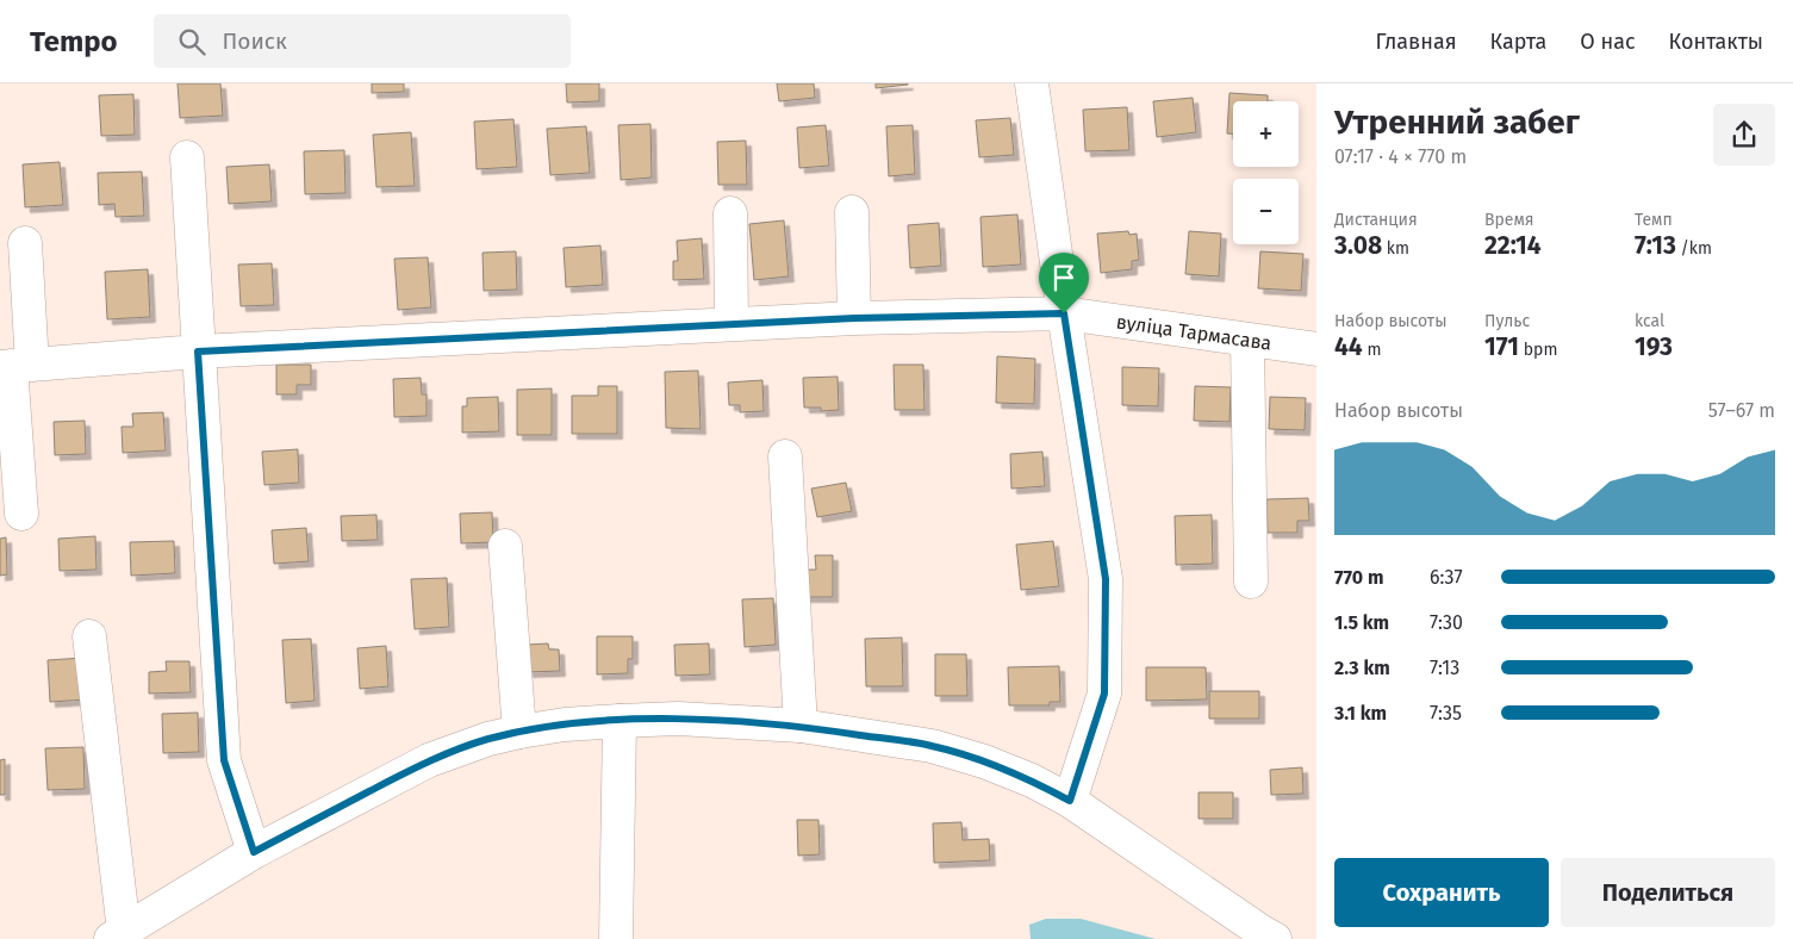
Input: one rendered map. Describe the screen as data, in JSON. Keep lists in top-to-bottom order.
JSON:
{
  "streets": {
    "street": ["вуліца Тармасава"]
  },
  "page": {
    "header": "Tempo",
    "search": "Поиск",
    "nav": [
      "Главная",
      "Карта",
      "О нас",
      "Контакты"
    ],
    "heading": ["Утренний забег", "07:17 · 4 × 770 m"],
    "map_buttons": ["+", "−"],
    "stats": [
      ["Дистанция", "3.08 km"],
      ["Время", "22:14"],
      ["Темп", "7:13 /km"],
      ["Набор высоты", "44 m"],
      ["Пульс", "171 bpm"],
      ["kcal", "193"]
    ],
    "chart": ["Набор высоты", "57–67 m"],
    "list": [
      {
        "name": "770 m",
        "note": "6:37"
      },
      {
        "name": "1.5 km",
        "note": "7:30"
      },
      {
        "name": "2.3 km",
        "note": "7:13"
      },
      {
        "name": "3.1 km",
        "note": "7:35"
      }
    ],
    "buttons": ["Сохранить", "Поделиться"]
  }
}
